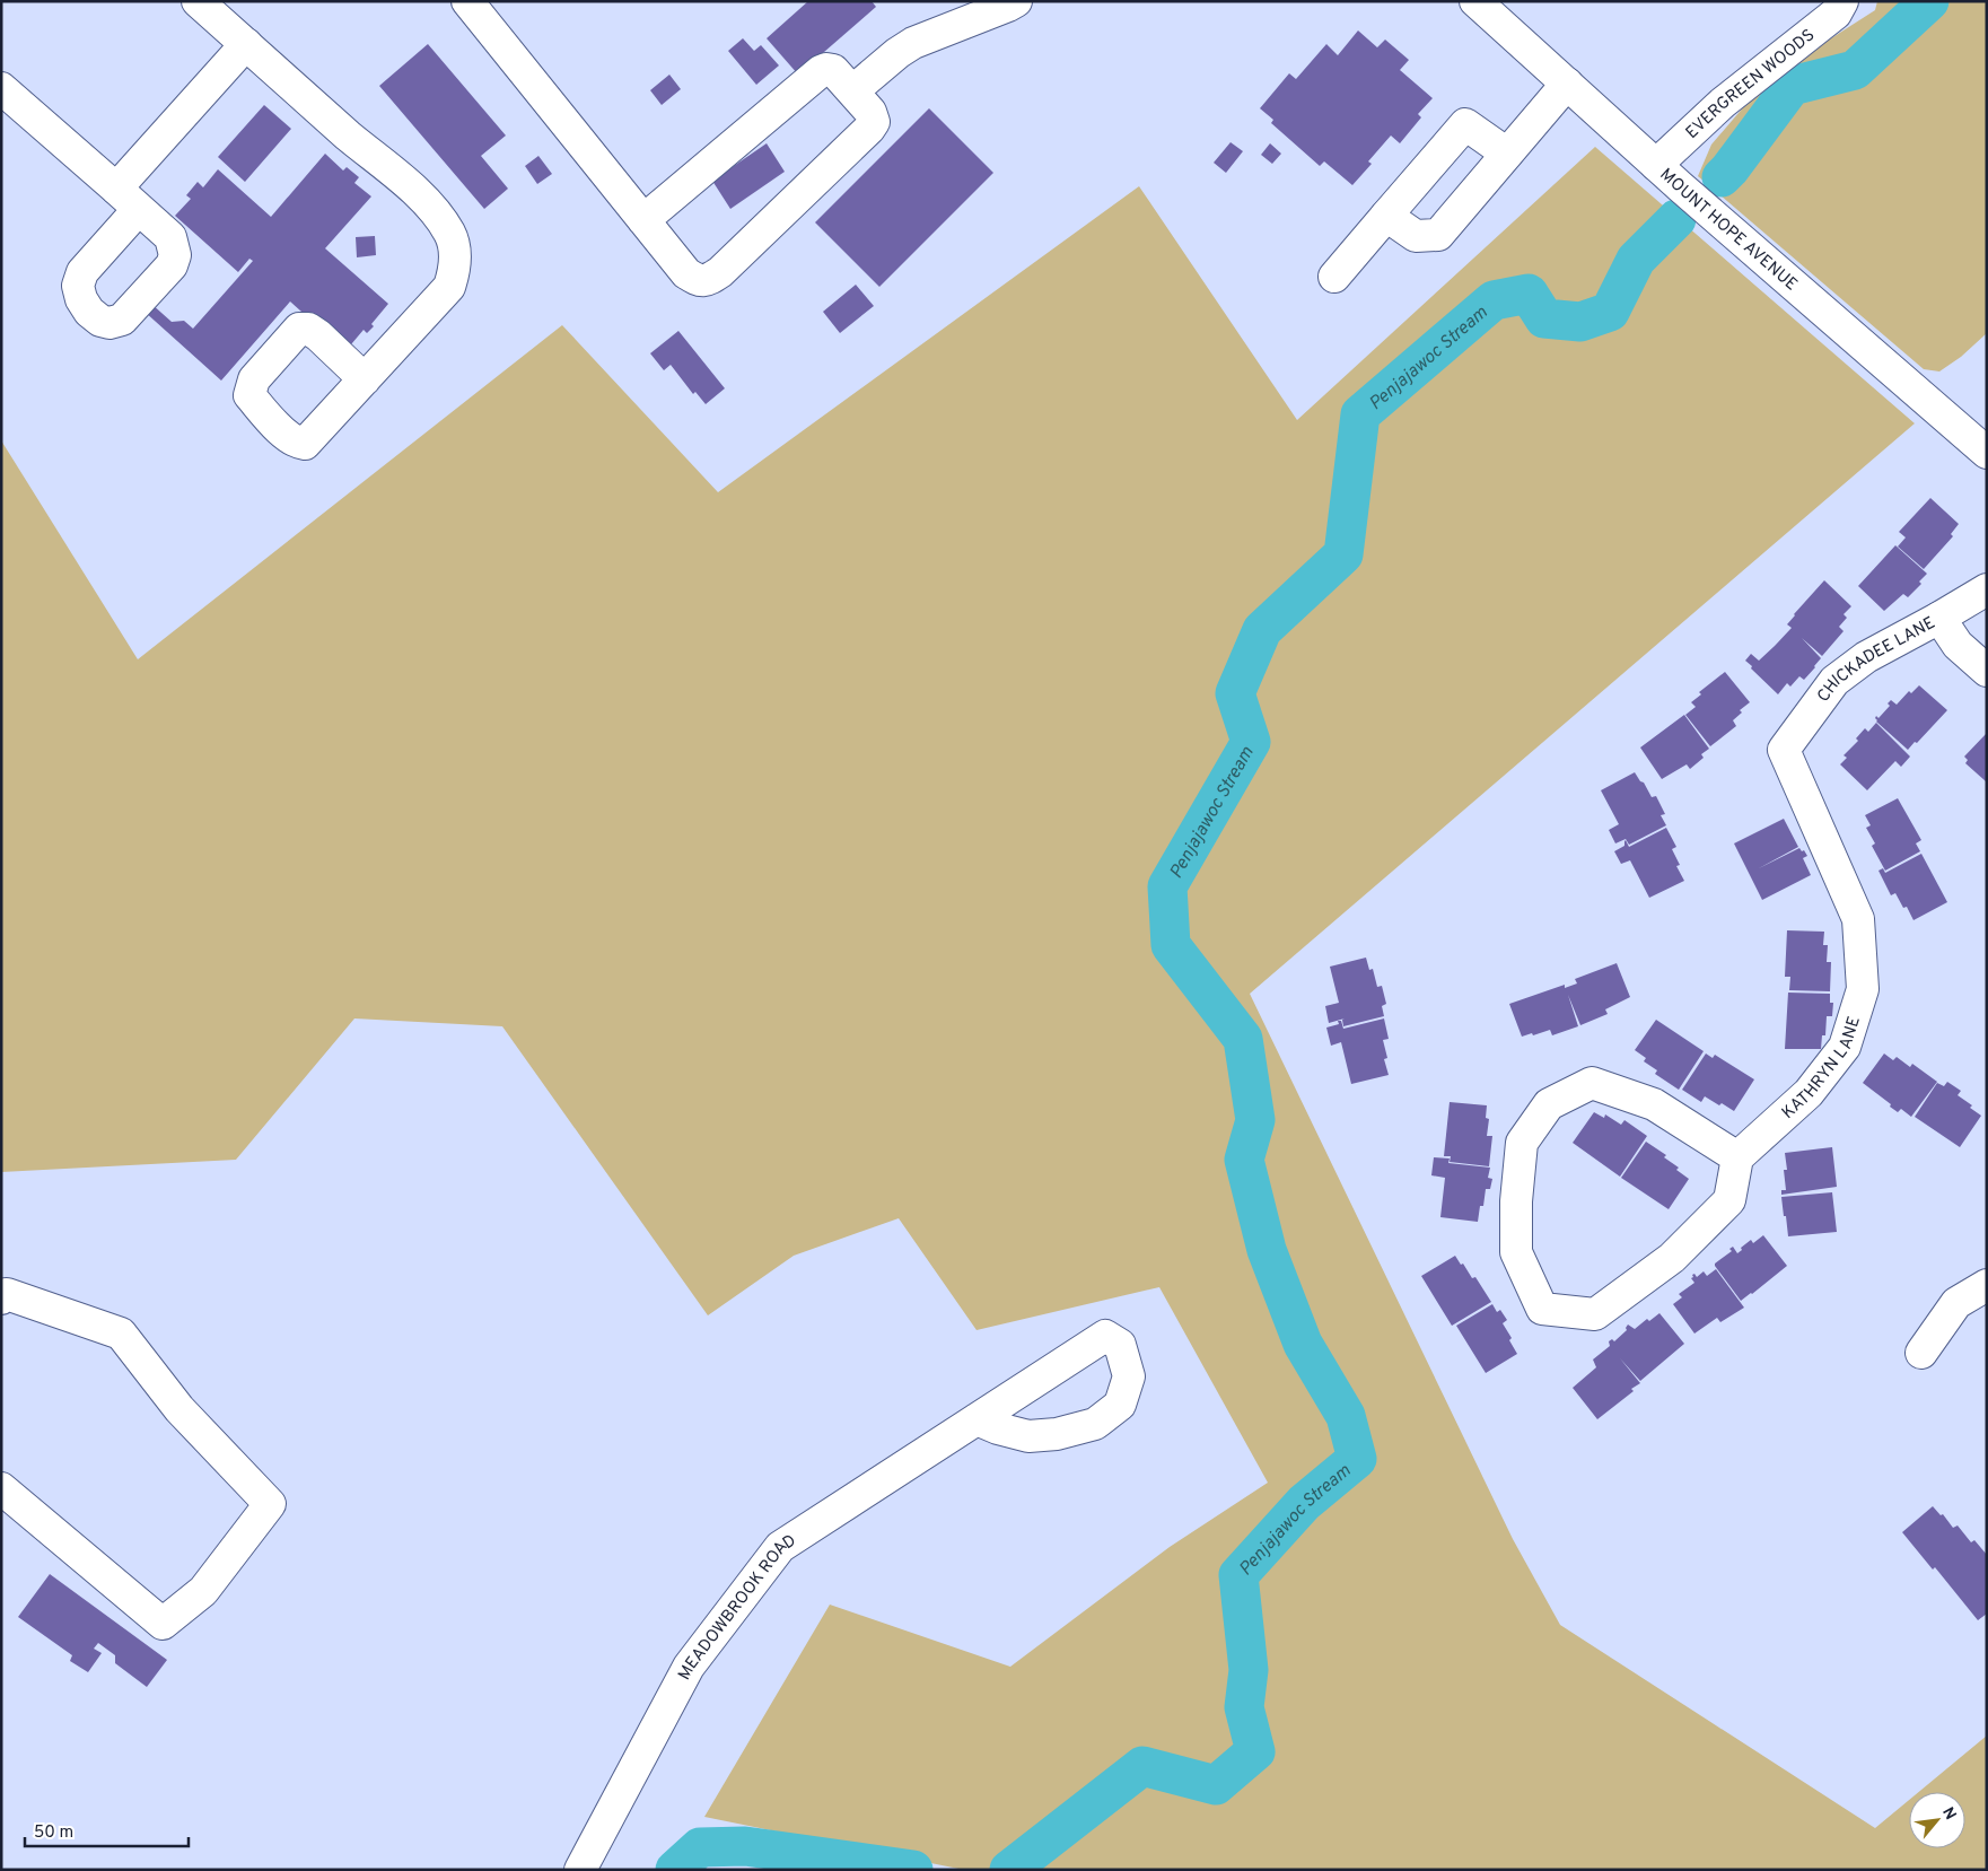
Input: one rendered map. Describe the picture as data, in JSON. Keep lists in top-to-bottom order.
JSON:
{
  "streets": {
    "street": [
      "EVERGREEN WOODS",
      "MOUNT HOPE AVENUE",
      "CHICKADEE LANE",
      "KATHRYN LANE",
      "MEADOWBROOK ROAD"
    ]
  },
  "crossings": [
    ["EVERGREEN WOODS", "MOUNT HOPE AVENUE"],
    ["CHICKADEE LANE", "KATHRYN LANE"]
  ],
  "water": ["Penjajawoc Stream"],
  "scale_bar": "50 m",
  "north": "top right"
}
